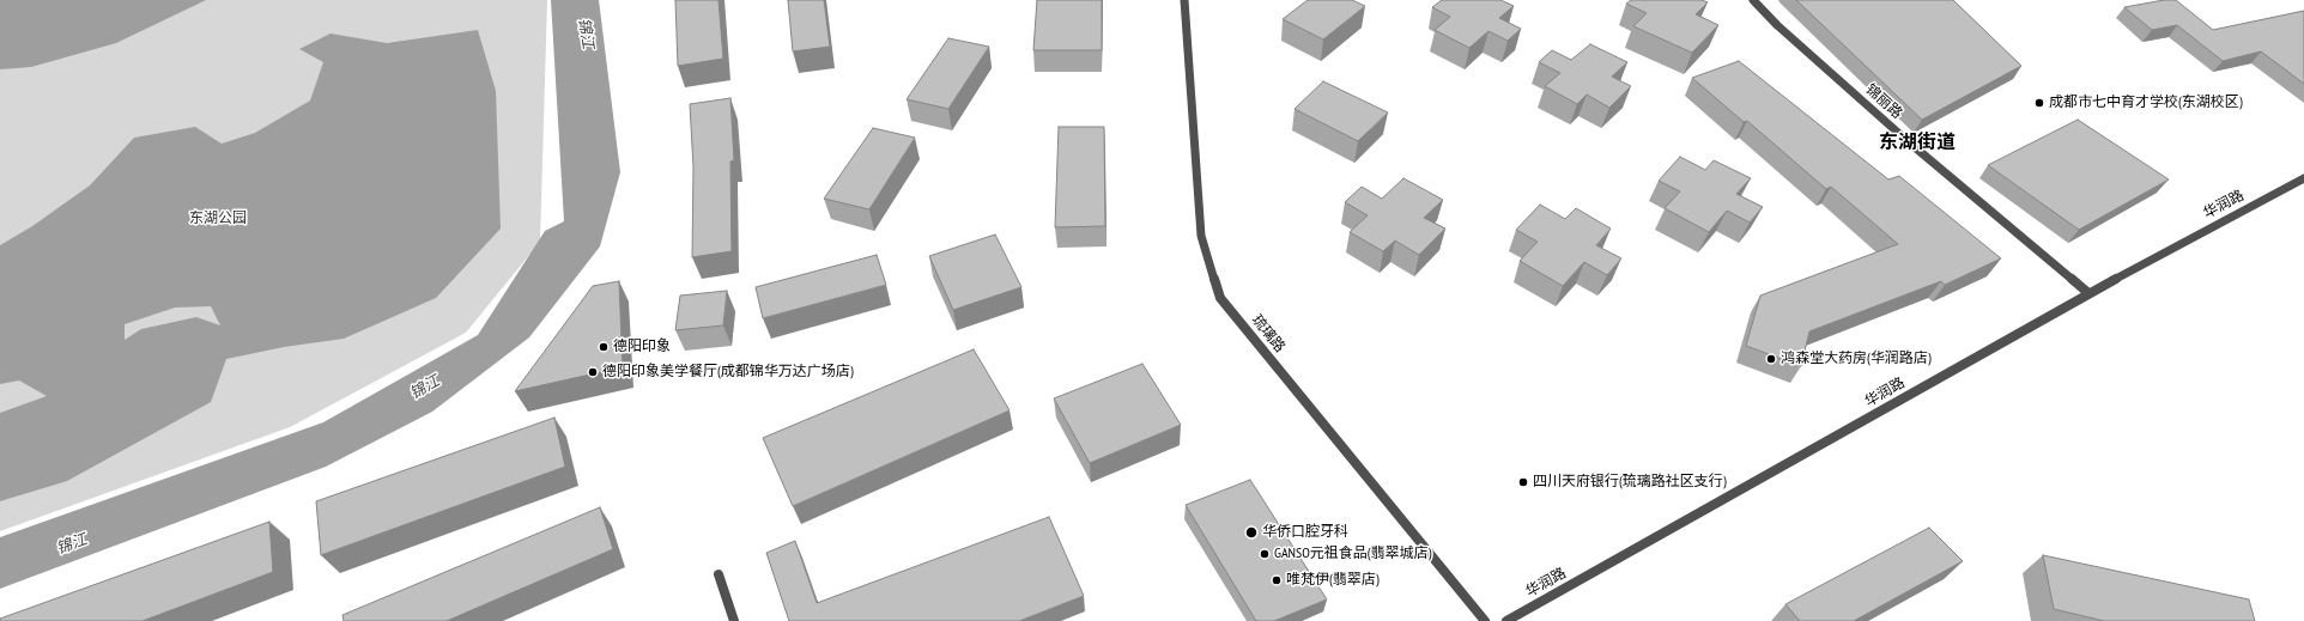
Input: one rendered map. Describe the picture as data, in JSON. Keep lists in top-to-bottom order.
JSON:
{
  "streets": {
    "street": ["锦丽路", "华润路", "琉璃路"]
  },
  "crossings": [
    ["锦丽路", "华润路"]
  ],
  "districts": ["东湖街道"],
  "water": ["锦江"],
  "parks": ["东湖公园"],
  "places": [
    "成都市七中育才学校(东湖校区)",
    "德阳印象",
    "鸿森堂大药房(华润路店)",
    "德阳印象美学餐厅(成都锦华万达广场店)",
    "四川天府银行(琉璃路社区支行)",
    "华侨口腔牙科",
    "GANSO元祖食品(翡翠城店)",
    "唯梵伊(翡翠店)"
  ]
}
